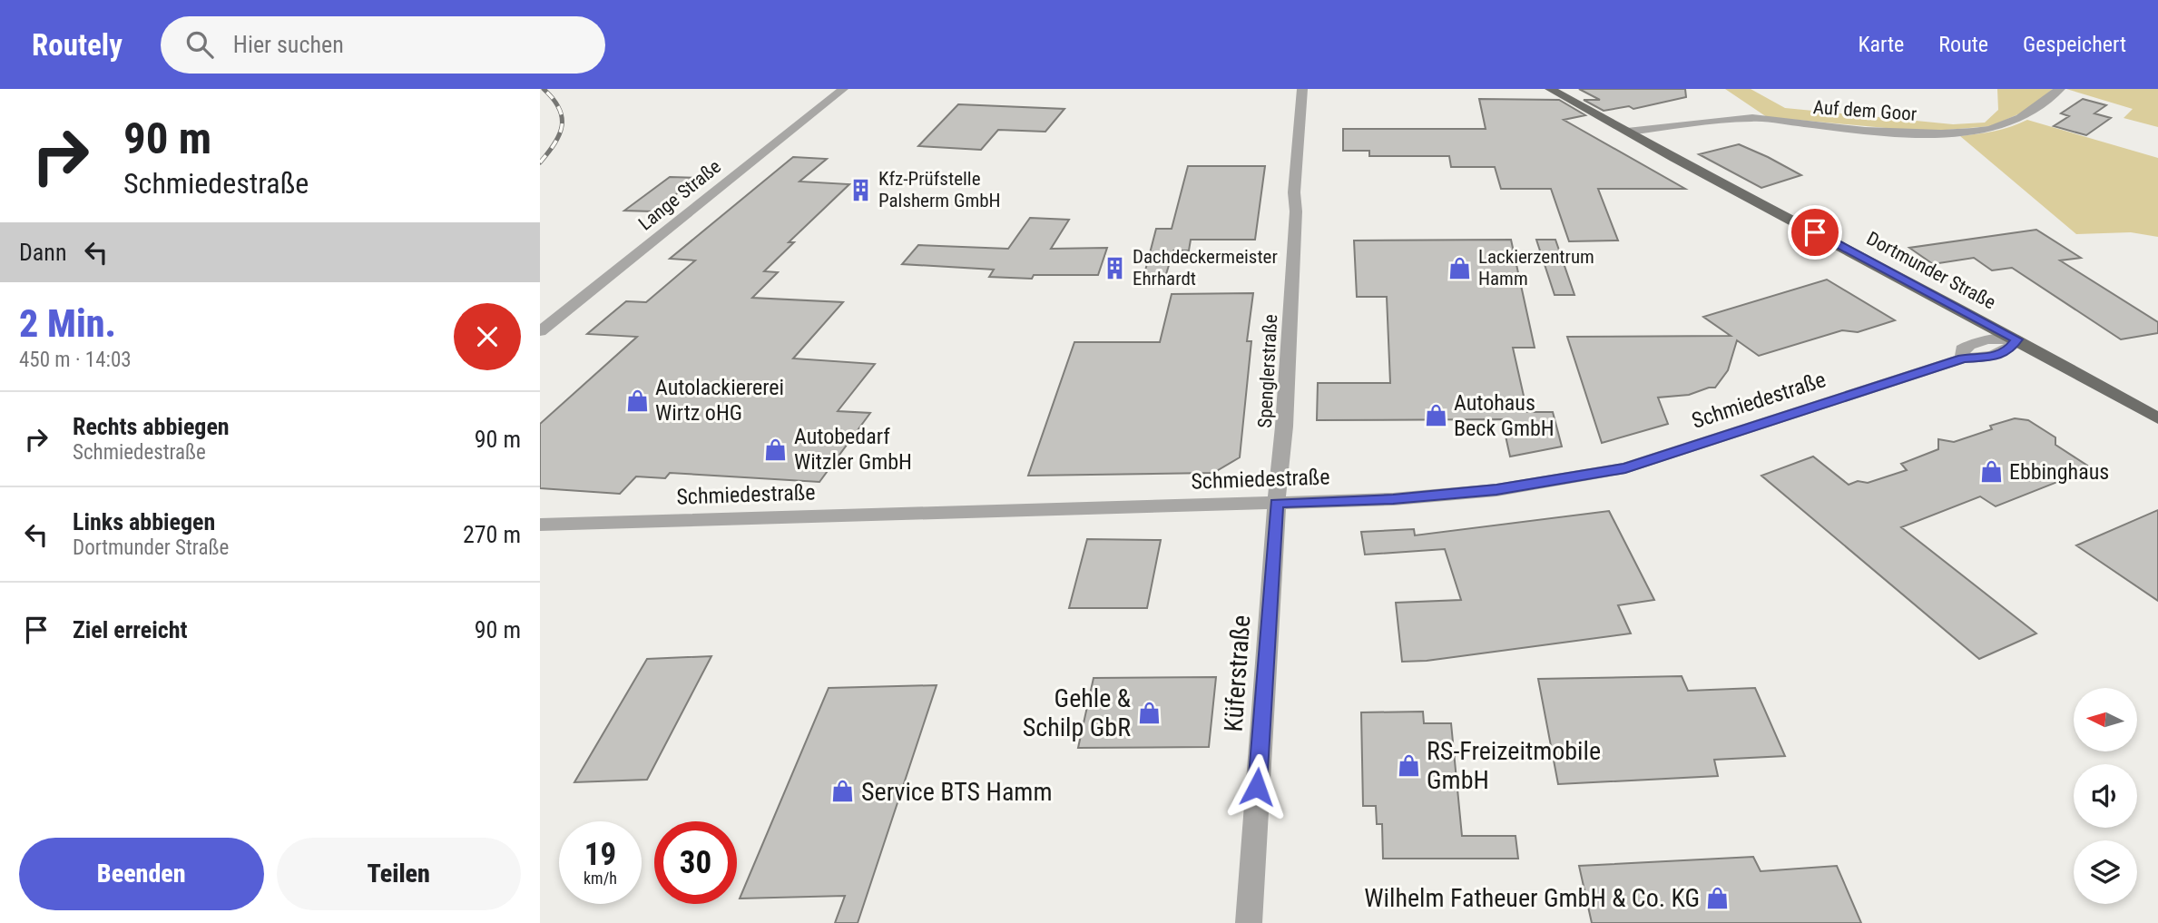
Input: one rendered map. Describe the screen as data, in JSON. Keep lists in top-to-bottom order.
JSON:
{
  "streets": {
    "main road": ["Dortmunder Straße"],
    "street": [
      "Auf dem Goor",
      "Lange Straße",
      "Spenglerstraße",
      "Schmiedestraße",
      "Küferstraße"
    ]
  },
  "crossings": [
    ["Auf dem Goor", "Dortmunder Straße"],
    ["Dortmunder Straße", "Schmiedestraße"],
    ["Spenglerstraße", "Schmiedestraße"],
    ["Spenglerstraße", "Küferstraße"],
    ["Schmiedestraße", "Küferstraße"]
  ],
  "places": {
    "building": ["Kfz-Prüfstelle Palsherm GmbH", "Dachdeckermeister Ehrhardt"],
    "shop": [
      "Lackierzentrum Hamm",
      "Autolackiererei Wirtz oHG",
      "Autohaus Beck GmbH",
      "Autobedarf Witzler GmbH",
      "Ebbinghaus",
      "Gehle & Schilp GbR",
      "RS-Freizeitmobile GmbH",
      "Service BTS Hamm",
      "Wilhelm Fatheuer GmbH & Co. KG"
    ]
  },
  "north": "left",
  "page": {
    "header": "Routely",
    "search": "Hier suchen",
    "nav": ["Karte", "Route", "Gespeichert"],
    "turn": ["90 m", "Schmiedestraße"],
    "then": "Dann",
    "heading": ["2 Min.", "450 m · 14:03"],
    "list": [
      {
        "name": "Rechts abbiegen",
        "note": "Schmiedestraße",
        "value": "90 m"
      },
      {
        "name": "Links abbiegen",
        "note": "Dortmunder Straße",
        "value": "270 m"
      },
      {
        "name": "Ziel erreicht",
        "value": "90 m"
      }
    ],
    "speed": "19 km/h",
    "limit": "30",
    "buttons": ["Beenden", "Teilen"]
  }
}
